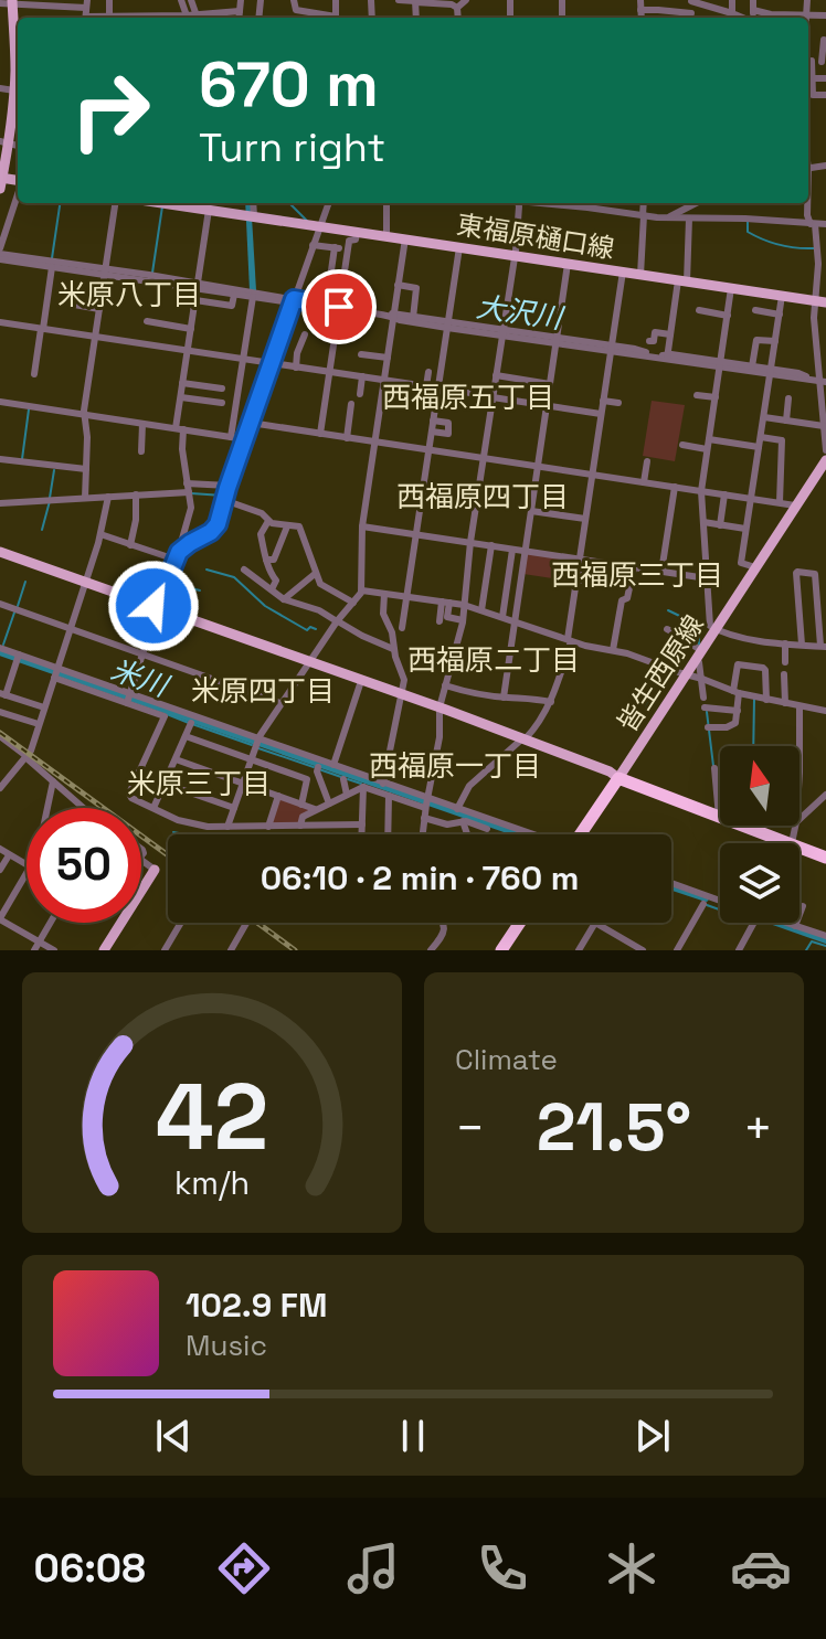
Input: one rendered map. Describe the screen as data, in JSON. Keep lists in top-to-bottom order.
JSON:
{
  "streets": {
    "main road": ["東福原樋口線", "皆生西原線"]
  },
  "districts": [
    "米原八丁目",
    "西福原五丁目",
    "西福原四丁目",
    "西福原三丁目",
    "西福原二丁目",
    "米原四丁目",
    "西福原一丁目",
    "米原三丁目"
  ],
  "water": ["大沢川", "米川"],
  "north": "top",
  "page": {
    "turn": ["670 m", "Turn right"],
    "limit": "50",
    "trip": "06:10 · 2 min · 760 m",
    "tile": "Climate",
    "heat": ["−", "21.5°", "+"],
    "song": ["102.9 FM", "Music"],
    "tabs": "06:08",
    "gauge": ["42", "km/h"]
  }
}
